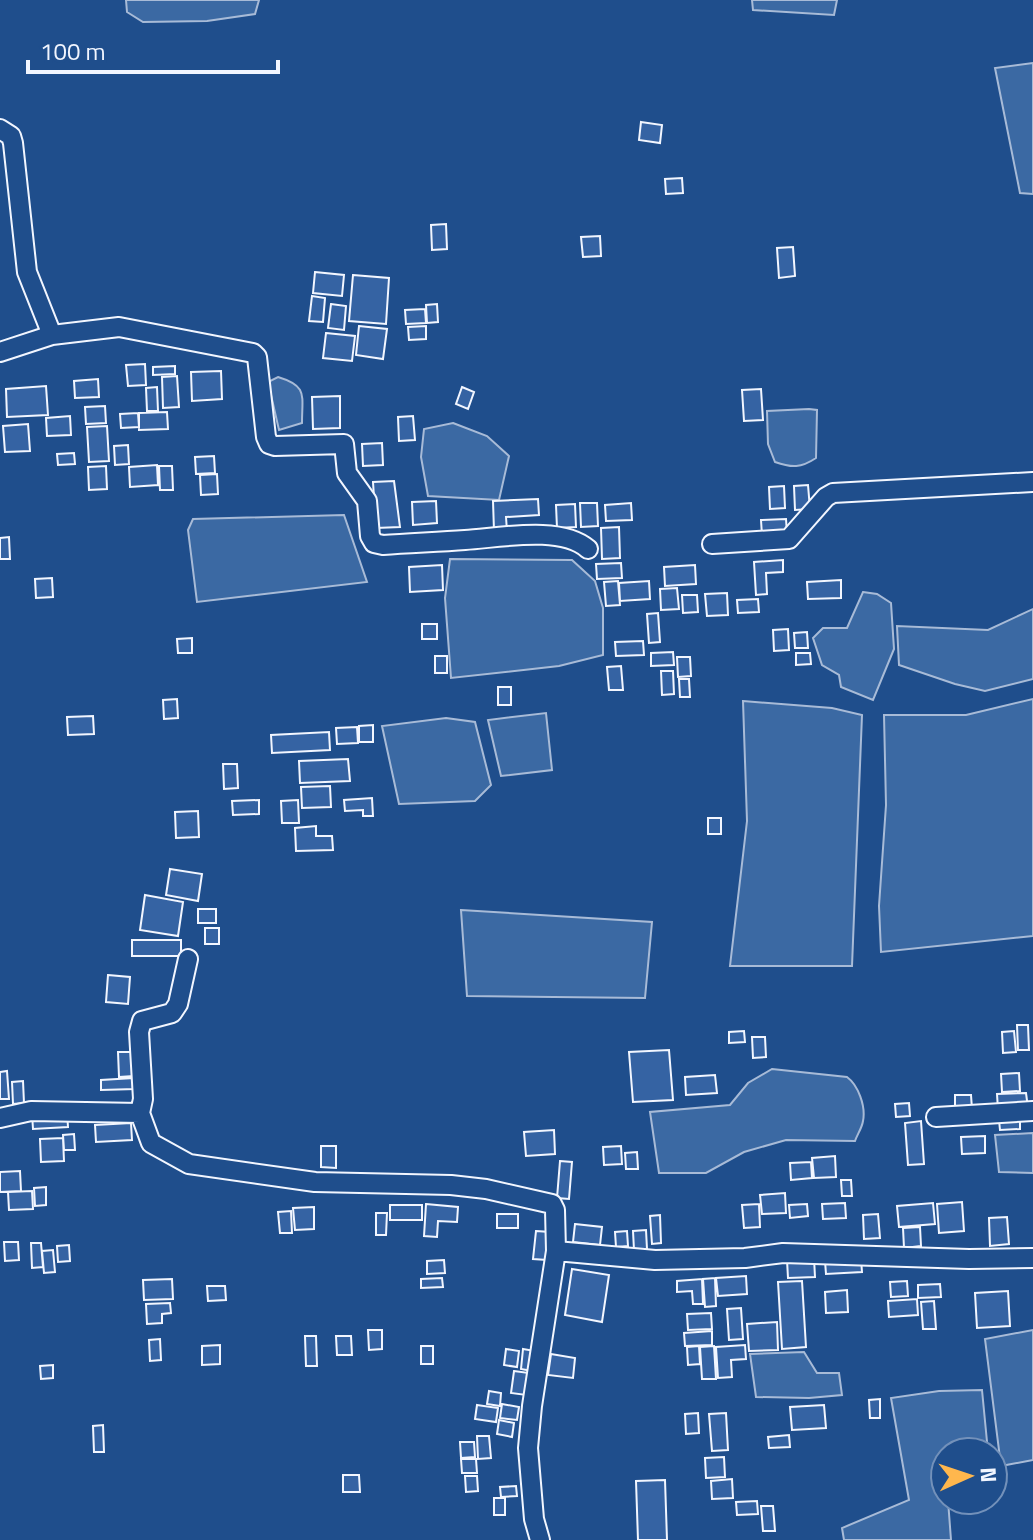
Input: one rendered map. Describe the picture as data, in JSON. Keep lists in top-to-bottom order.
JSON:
{
  "scale_bar": "100 m",
  "north": "right"
}
